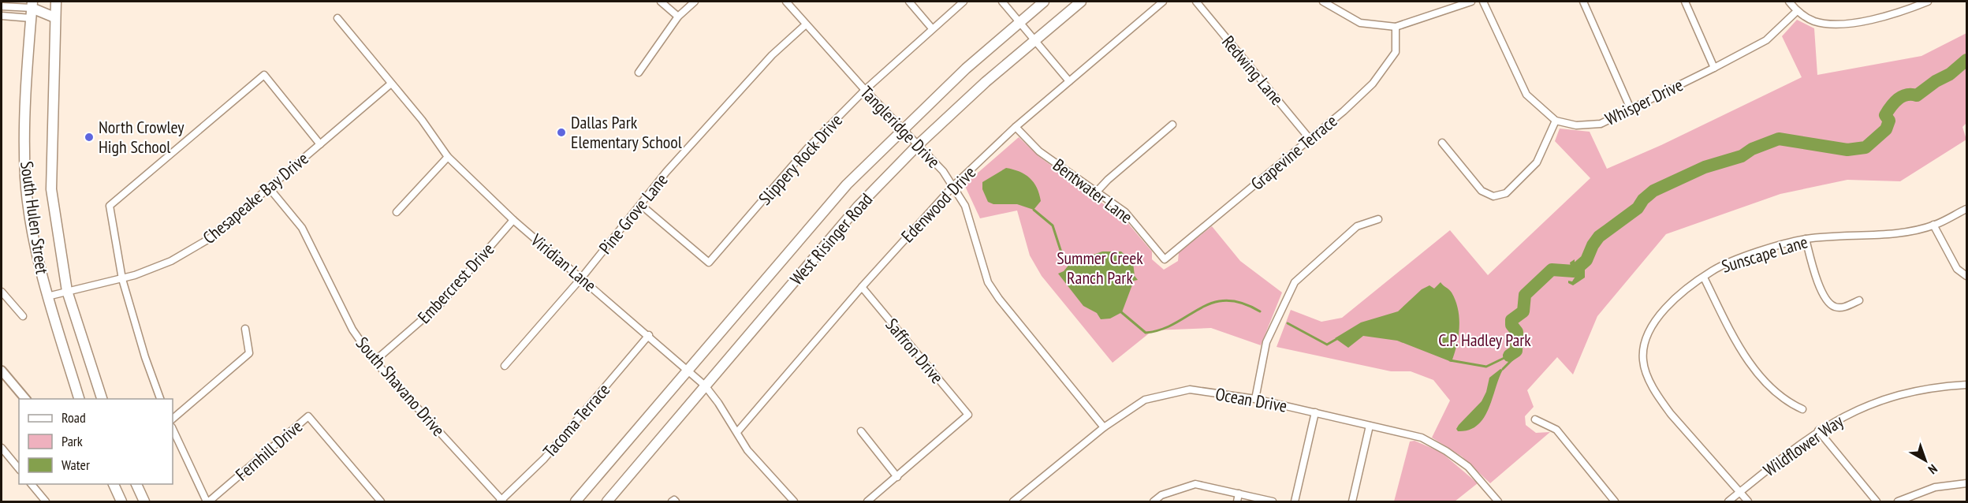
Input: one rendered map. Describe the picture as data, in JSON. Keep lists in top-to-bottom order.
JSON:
{
  "streets": {
    "main road": ["South Hulen Street", "West Risinger Road"],
    "street": [
      "Redwing Lane",
      "Whisper Drive",
      "Tangleridge Drive",
      "Grapevine Terrace",
      "Slippery Rock Drive",
      "Bentwater Lane",
      "Chesapeake Bay Drive",
      "Edenwood Drive",
      "Pine Grove Lane",
      "Sunscape Lane",
      "Viridian Lane",
      "Embercrest Drive",
      "Saffron Drive",
      "South Shavano Drive",
      "Ocean Drive",
      "Tacoma Terrace",
      "Wildflower Way",
      "Fernhill Drive"
    ]
  },
  "crossings": [
    ["Redwing Lane", "Grapevine Terrace"],
    ["Tangleridge Drive", "Slippery Rock Drive"],
    ["Tangleridge Drive", "Edenwood Drive"],
    ["Tangleridge Drive", "Pine Grove Lane"],
    ["Tangleridge Drive", "West Risinger Road"],
    ["Tangleridge Drive", "Ocean Drive"],
    ["Grapevine Terrace", "Bentwater Lane"],
    ["Slippery Rock Drive", "Pine Grove Lane"],
    ["Bentwater Lane", "Edenwood Drive"],
    ["Chesapeake Bay Drive", "South Hulen Street"],
    ["Chesapeake Bay Drive", "Viridian Lane"],
    ["Chesapeake Bay Drive", "South Shavano Drive"],
    ["Edenwood Drive", "Viridian Lane"],
    ["Edenwood Drive", "Saffron Drive"],
    ["Pine Grove Lane", "Viridian Lane"],
    ["West Risinger Road", "Viridian Lane"],
    ["Sunscape Lane", "Wildflower Way"],
    ["Viridian Lane", "Embercrest Drive"],
    ["Viridian Lane", "Tacoma Terrace"],
    ["Embercrest Drive", "South Shavano Drive"],
    ["South Shavano Drive", "Tacoma Terrace"]
  ],
  "parks": ["Summer Creek Ranch Park", "C.P. Hadley Park"],
  "places": ["Dallas Park Elementary School", "North Crowley High School"],
  "legend": ["Road", "Park", "Water"],
  "north": "bottom right"
}
